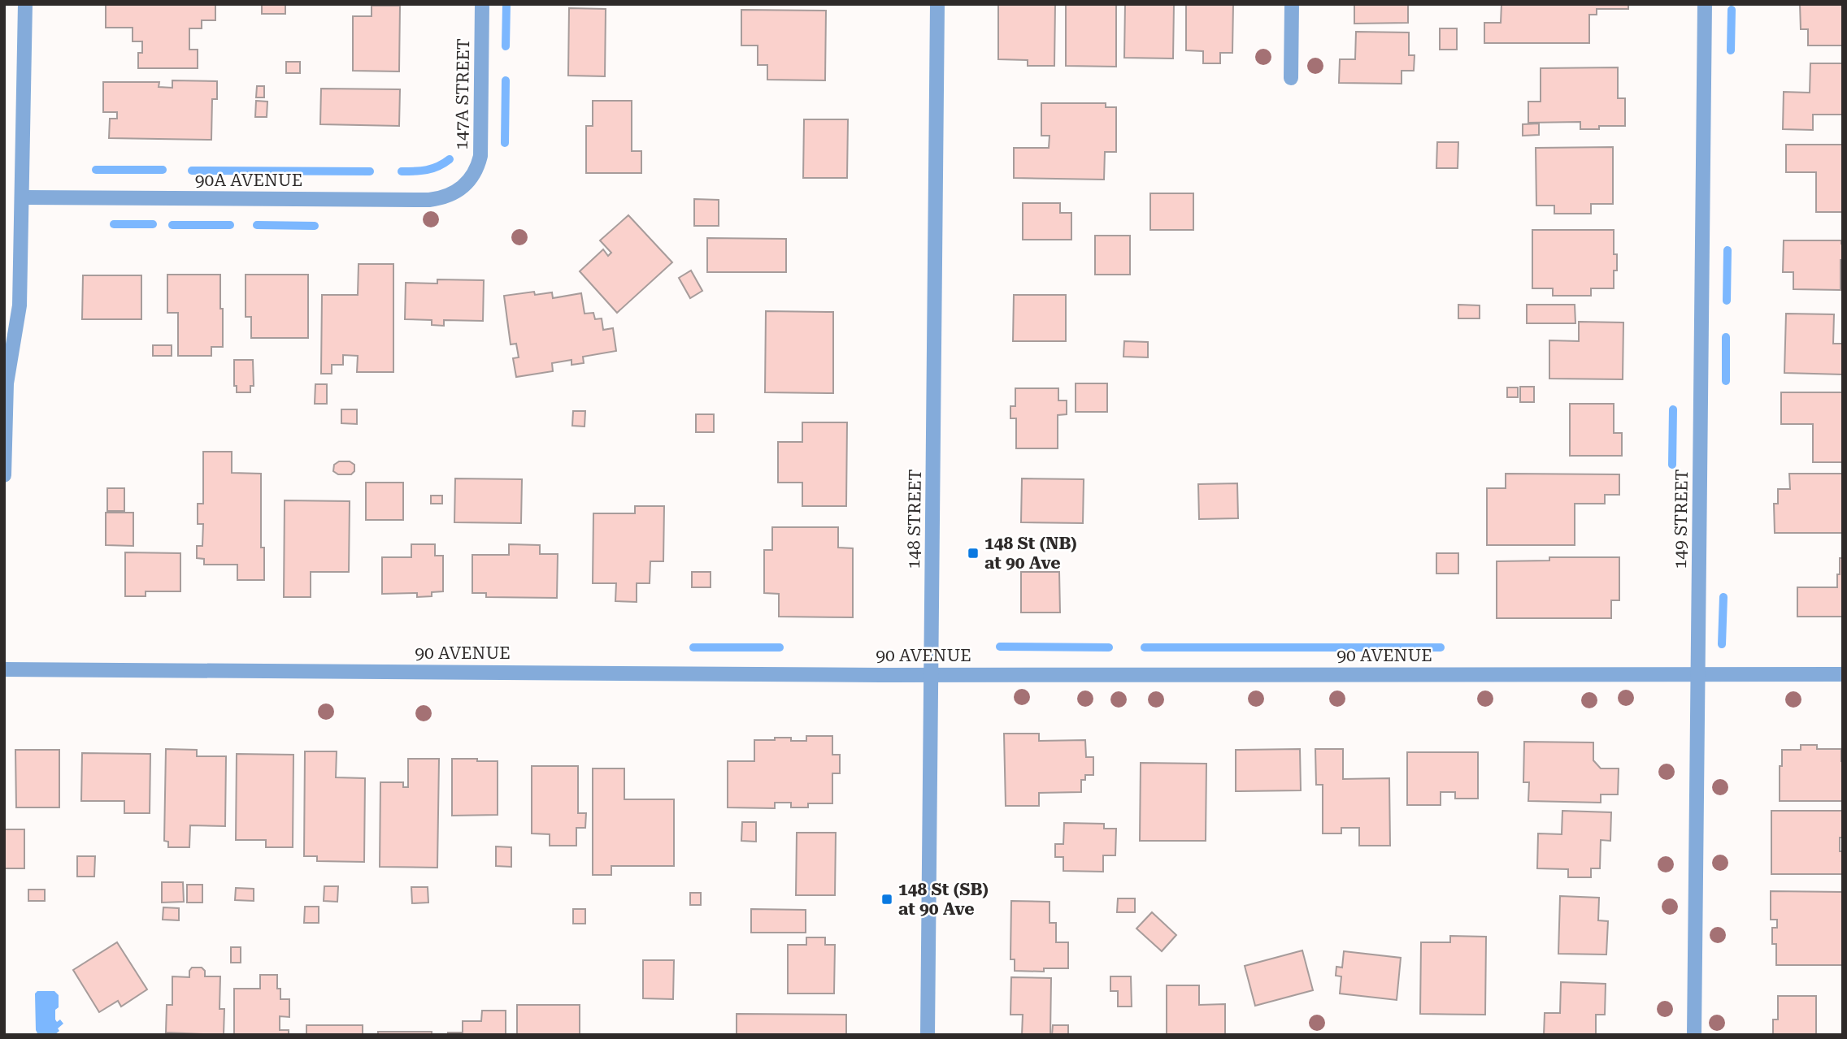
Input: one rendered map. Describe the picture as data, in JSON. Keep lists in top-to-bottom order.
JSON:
{
  "streets": {
    "street": [
      "147A STREET",
      "90A AVENUE",
      "148 STREET",
      "149 STREET",
      "90 AVENUE"
    ]
  },
  "crossings": [
    ["147A STREET", "90A AVENUE"],
    ["148 STREET", "90 AVENUE"],
    ["149 STREET", "90 AVENUE"]
  ],
  "places": {
    "transit": ["148 St (NB) at 90 Ave", "148 St (SB) at 90 Ave"]
  }
}
